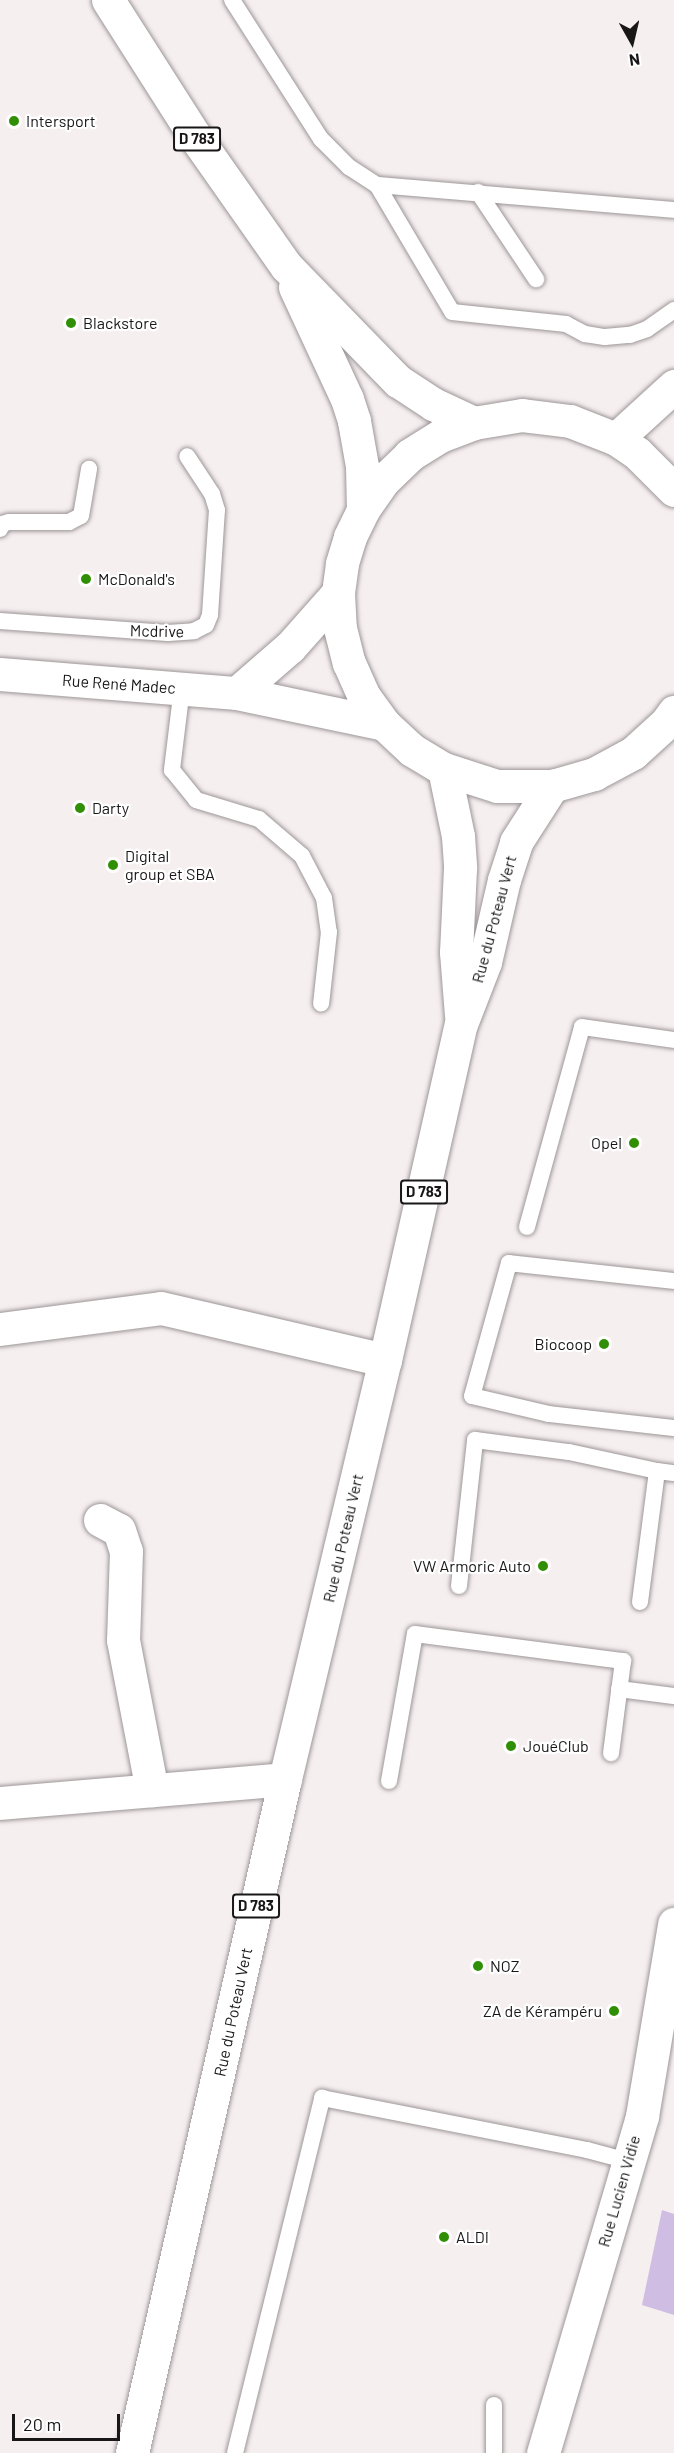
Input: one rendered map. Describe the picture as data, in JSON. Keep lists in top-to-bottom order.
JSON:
{
  "streets": {
    "main road": [
      "D 783",
      "Rue René Madec",
      "Rue du Poteau Vert",
      "Rue Lucien Vidie"
    ],
    "lane": ["Mcdrive"]
  },
  "places": [
    "Intersport",
    "Blackstore",
    "McDonald's",
    "Darty",
    "Digital group et SBA",
    "Opel",
    "Biocoop",
    "VW Armoric Auto",
    "JouéClub",
    "NOZ",
    "ZA de Kérampéru",
    "ALDI"
  ],
  "scale_bar": "20 m",
  "north": "bottom"
}
